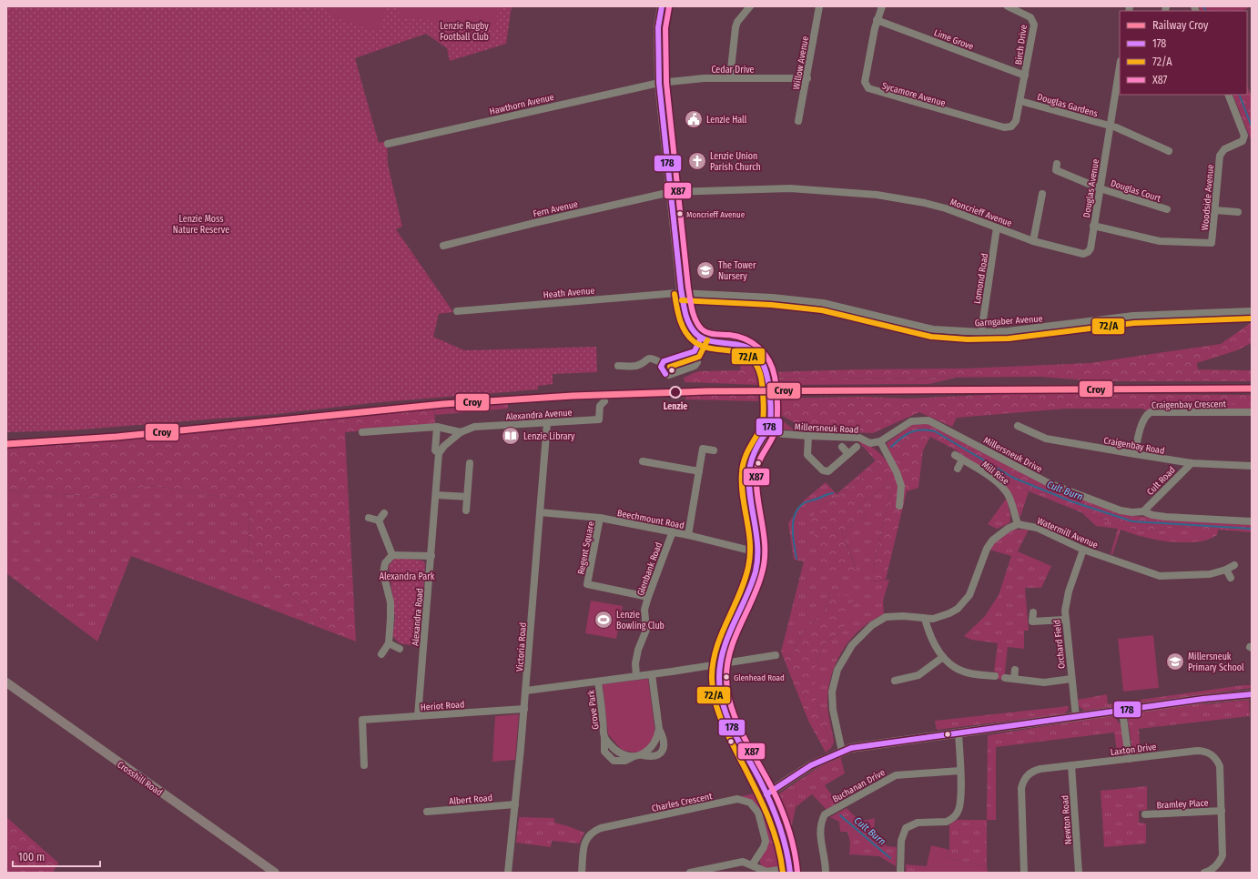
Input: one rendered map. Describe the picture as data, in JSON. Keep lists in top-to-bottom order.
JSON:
{
  "streets": {
    "main road": ["Crosshill Road"],
    "street": [
      "Lime Grove",
      "Birch Drive",
      "Willow Avenue",
      "Cedar Drive",
      "Sycamore Avenue",
      "Hawthorn Avenue",
      "Douglas Gardens",
      "Douglas Avenue",
      "Douglas Court",
      "Woodside Avenue",
      "Fern Avenue",
      "Moncrieff Avenue",
      "Lomond Road",
      "Heath Avenue",
      "Garngaber Avenue",
      "Craigenbay Crescent",
      "Alexandra Avenue",
      "Millersneuk Road",
      "Craigenbay Road",
      "Millersneuk Drive",
      "Mill Rise",
      "Cult Road",
      "Beechmount Road",
      "Watermill Avenue",
      "Regent Square",
      "Glenbank Road",
      "Alexandra Road",
      "Orchard Field",
      "Victoria Road",
      "Heriot Road",
      "Grove Park",
      "Laxton Drive",
      "Buchanan Drive",
      "Albert Road",
      "Charles Crescent",
      "Bramley Place",
      "Newton Road"
    ]
  },
  "crossings": [
    ["Lime Grove", "Birch Drive"],
    ["Lime Grove", "Sycamore Avenue"],
    ["Birch Drive", "Sycamore Avenue"],
    ["Birch Drive", "Douglas Gardens"],
    ["Willow Avenue", "Cedar Drive"],
    ["Cedar Drive", "Hawthorn Avenue"],
    ["Sycamore Avenue", "Douglas Gardens"],
    ["Douglas Gardens", "Douglas Avenue"],
    ["Douglas Avenue", "Douglas Court"],
    ["Douglas Avenue", "Woodside Avenue"],
    ["Douglas Avenue", "Moncrieff Avenue"],
    ["Fern Avenue", "Moncrieff Avenue"],
    ["Moncrieff Avenue", "Lomond Road"],
    ["Lomond Road", "Garngaber Avenue"],
    ["Heath Avenue", "Garngaber Avenue"],
    ["Craigenbay Crescent", "Craigenbay Road"],
    ["Alexandra Avenue", "Alexandra Road"],
    ["Alexandra Avenue", "Victoria Road"],
    ["Millersneuk Road", "Millersneuk Drive"],
    ["Craigenbay Road", "Cult Road"],
    ["Millersneuk Drive", "Cult Road"],
    ["Mill Rise", "Watermill Avenue"],
    ["Beechmount Road", "Regent Square"],
    ["Beechmount Road", "Glenbank Road"],
    ["Beechmount Road", "Victoria Road"],
    ["Watermill Avenue", "Orchard Field"],
    ["Regent Square", "Glenbank Road"],
    ["Alexandra Road", "Heriot Road"],
    ["Victoria Road", "Heriot Road"],
    ["Victoria Road", "Albert Road"],
    ["Laxton Drive", "Bramley Place"],
    ["Laxton Drive", "Newton Road"]
  ],
  "water": ["Cult Burn"],
  "parks": ["Lenzie Rugby Football Club", "Lenzie Moss Nature Reserve", "Alexandra Park"],
  "places": {
    "public building": ["Lenzie Hall"],
    "church": ["Lenzie Union Parish Church"],
    "other": ["Moncrieff Avenue", "Lenzie", "Glenhead Road"],
    "school or university": ["The Tower Nursery", "Millersneuk Primary School"],
    "library": ["Lenzie Library"],
    "sports": ["Lenzie Bowling Club"]
  },
  "lines": [
    "transit line 178",
    "transit line X87",
    "transit line 72/A",
    "rail line Croy"
  ],
  "legend": [
    "Railway Croy",
    "178",
    "72/A",
    "X87"
  ],
  "scale_bar": "100 m"
}
